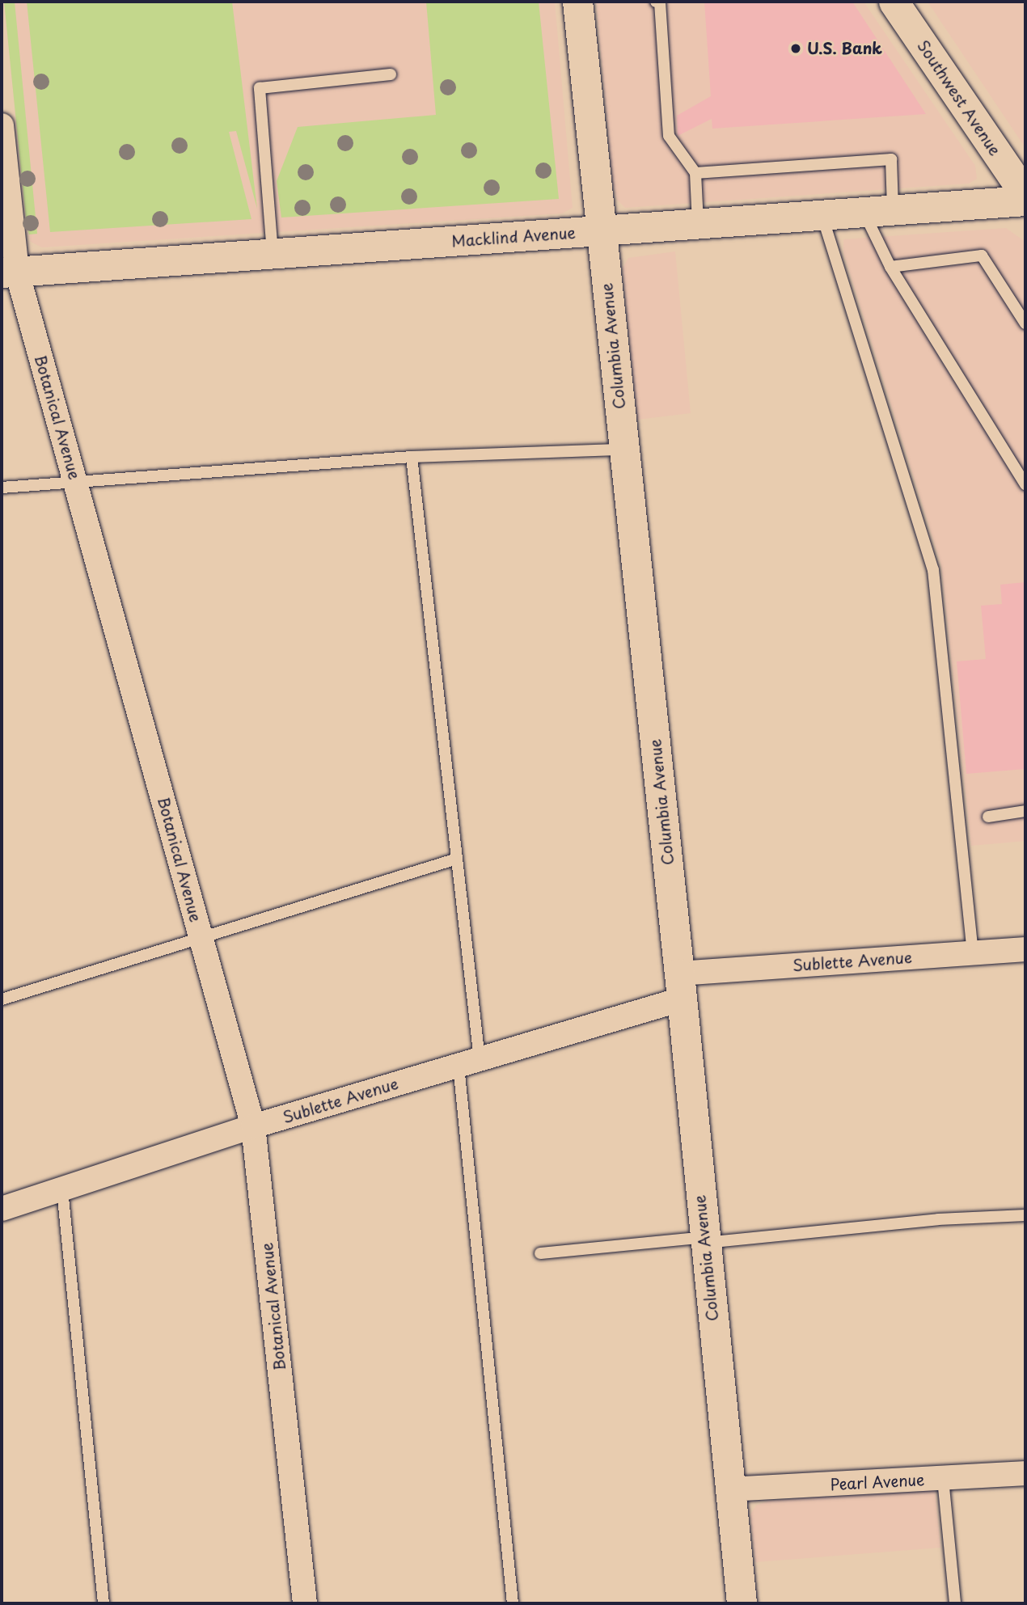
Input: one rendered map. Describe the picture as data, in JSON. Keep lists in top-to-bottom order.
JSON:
{
  "streets": {
    "street": [
      "Southwest Avenue",
      "Macklind Avenue",
      "Columbia Avenue",
      "Botanical Avenue",
      "Sublette Avenue",
      "Pearl Avenue"
    ]
  },
  "crossings": [
    ["Macklind Avenue", "Columbia Avenue"],
    ["Macklind Avenue", "Botanical Avenue"],
    ["Columbia Avenue", "Sublette Avenue"],
    ["Columbia Avenue", "Pearl Avenue"],
    ["Botanical Avenue", "Sublette Avenue"]
  ],
  "places": ["U.S. Bank"]
}
